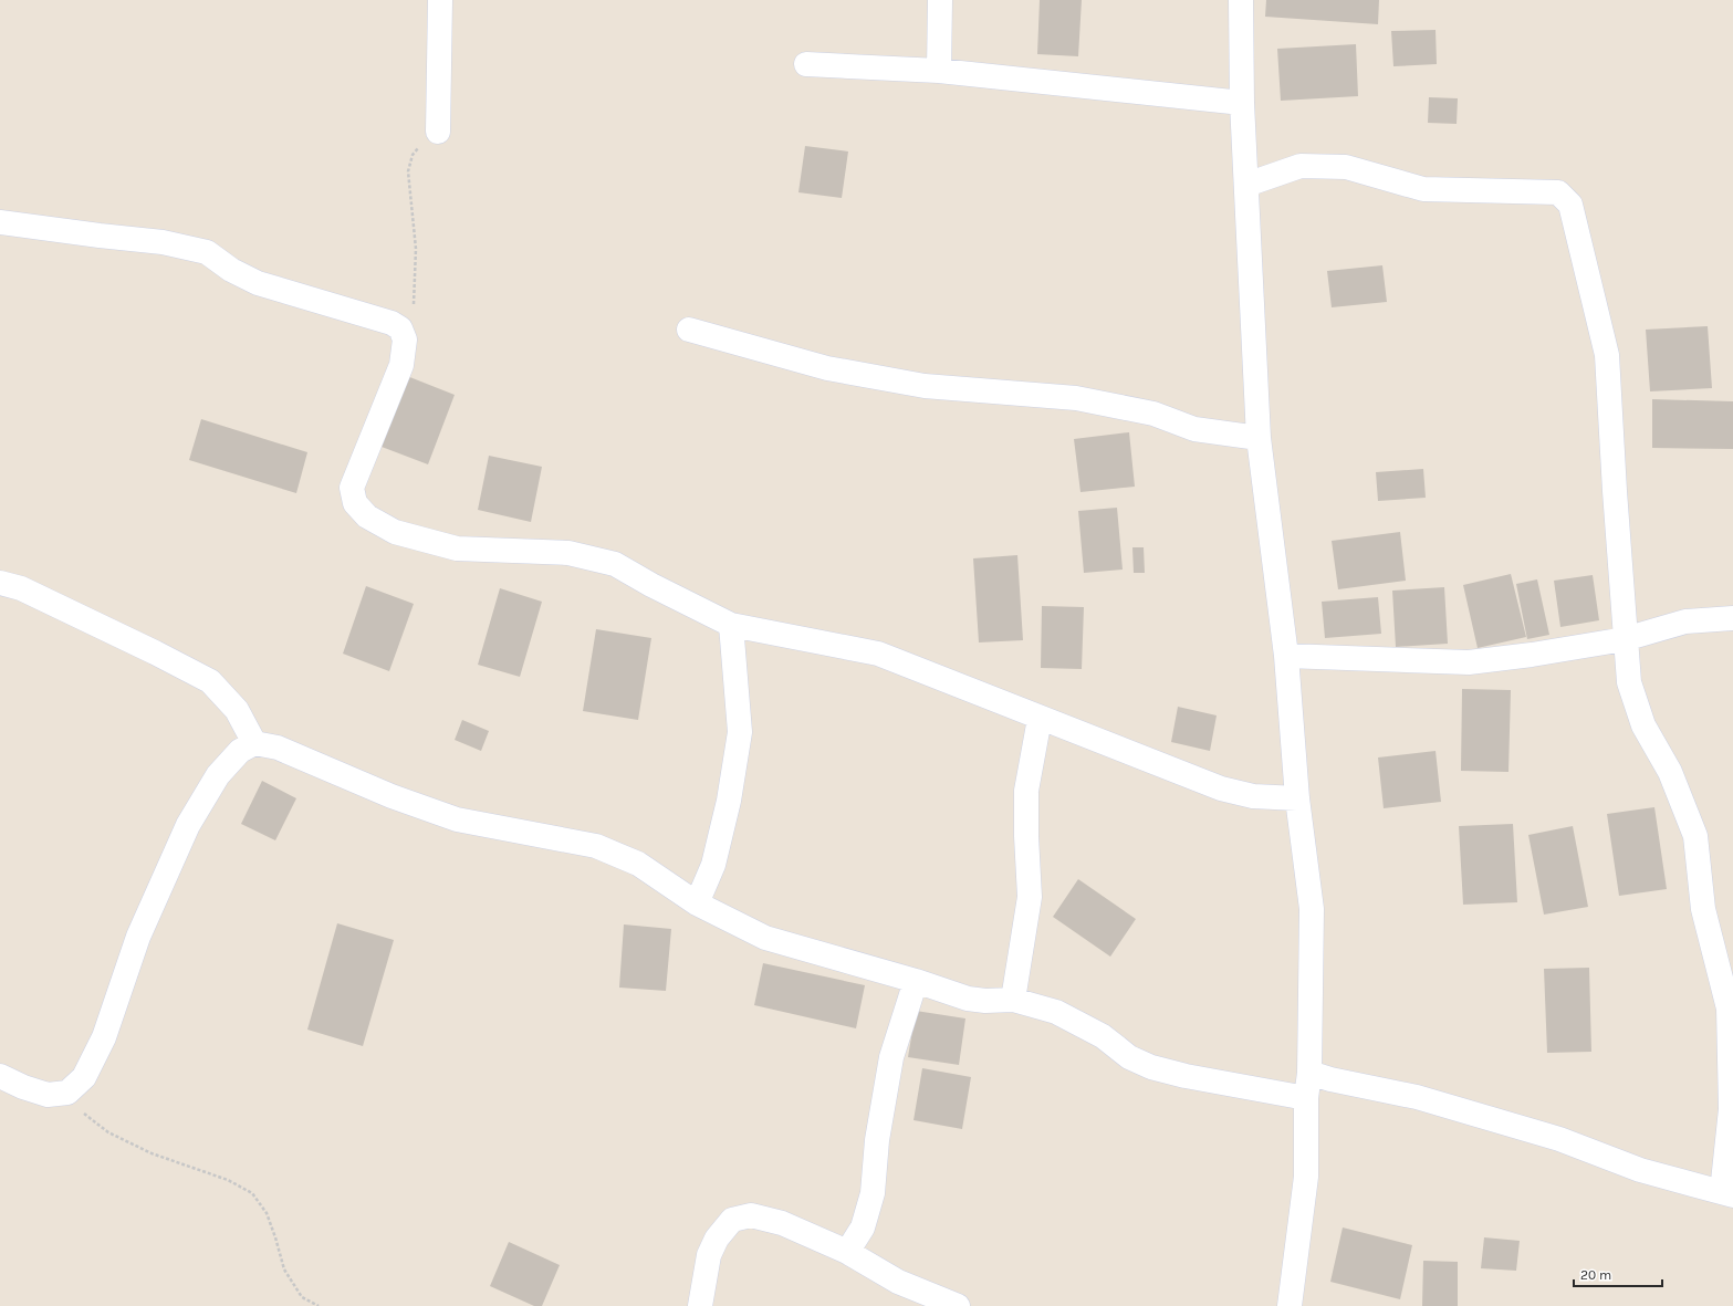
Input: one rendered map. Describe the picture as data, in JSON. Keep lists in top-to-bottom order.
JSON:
{
  "scale_bar": "20 m"
}
